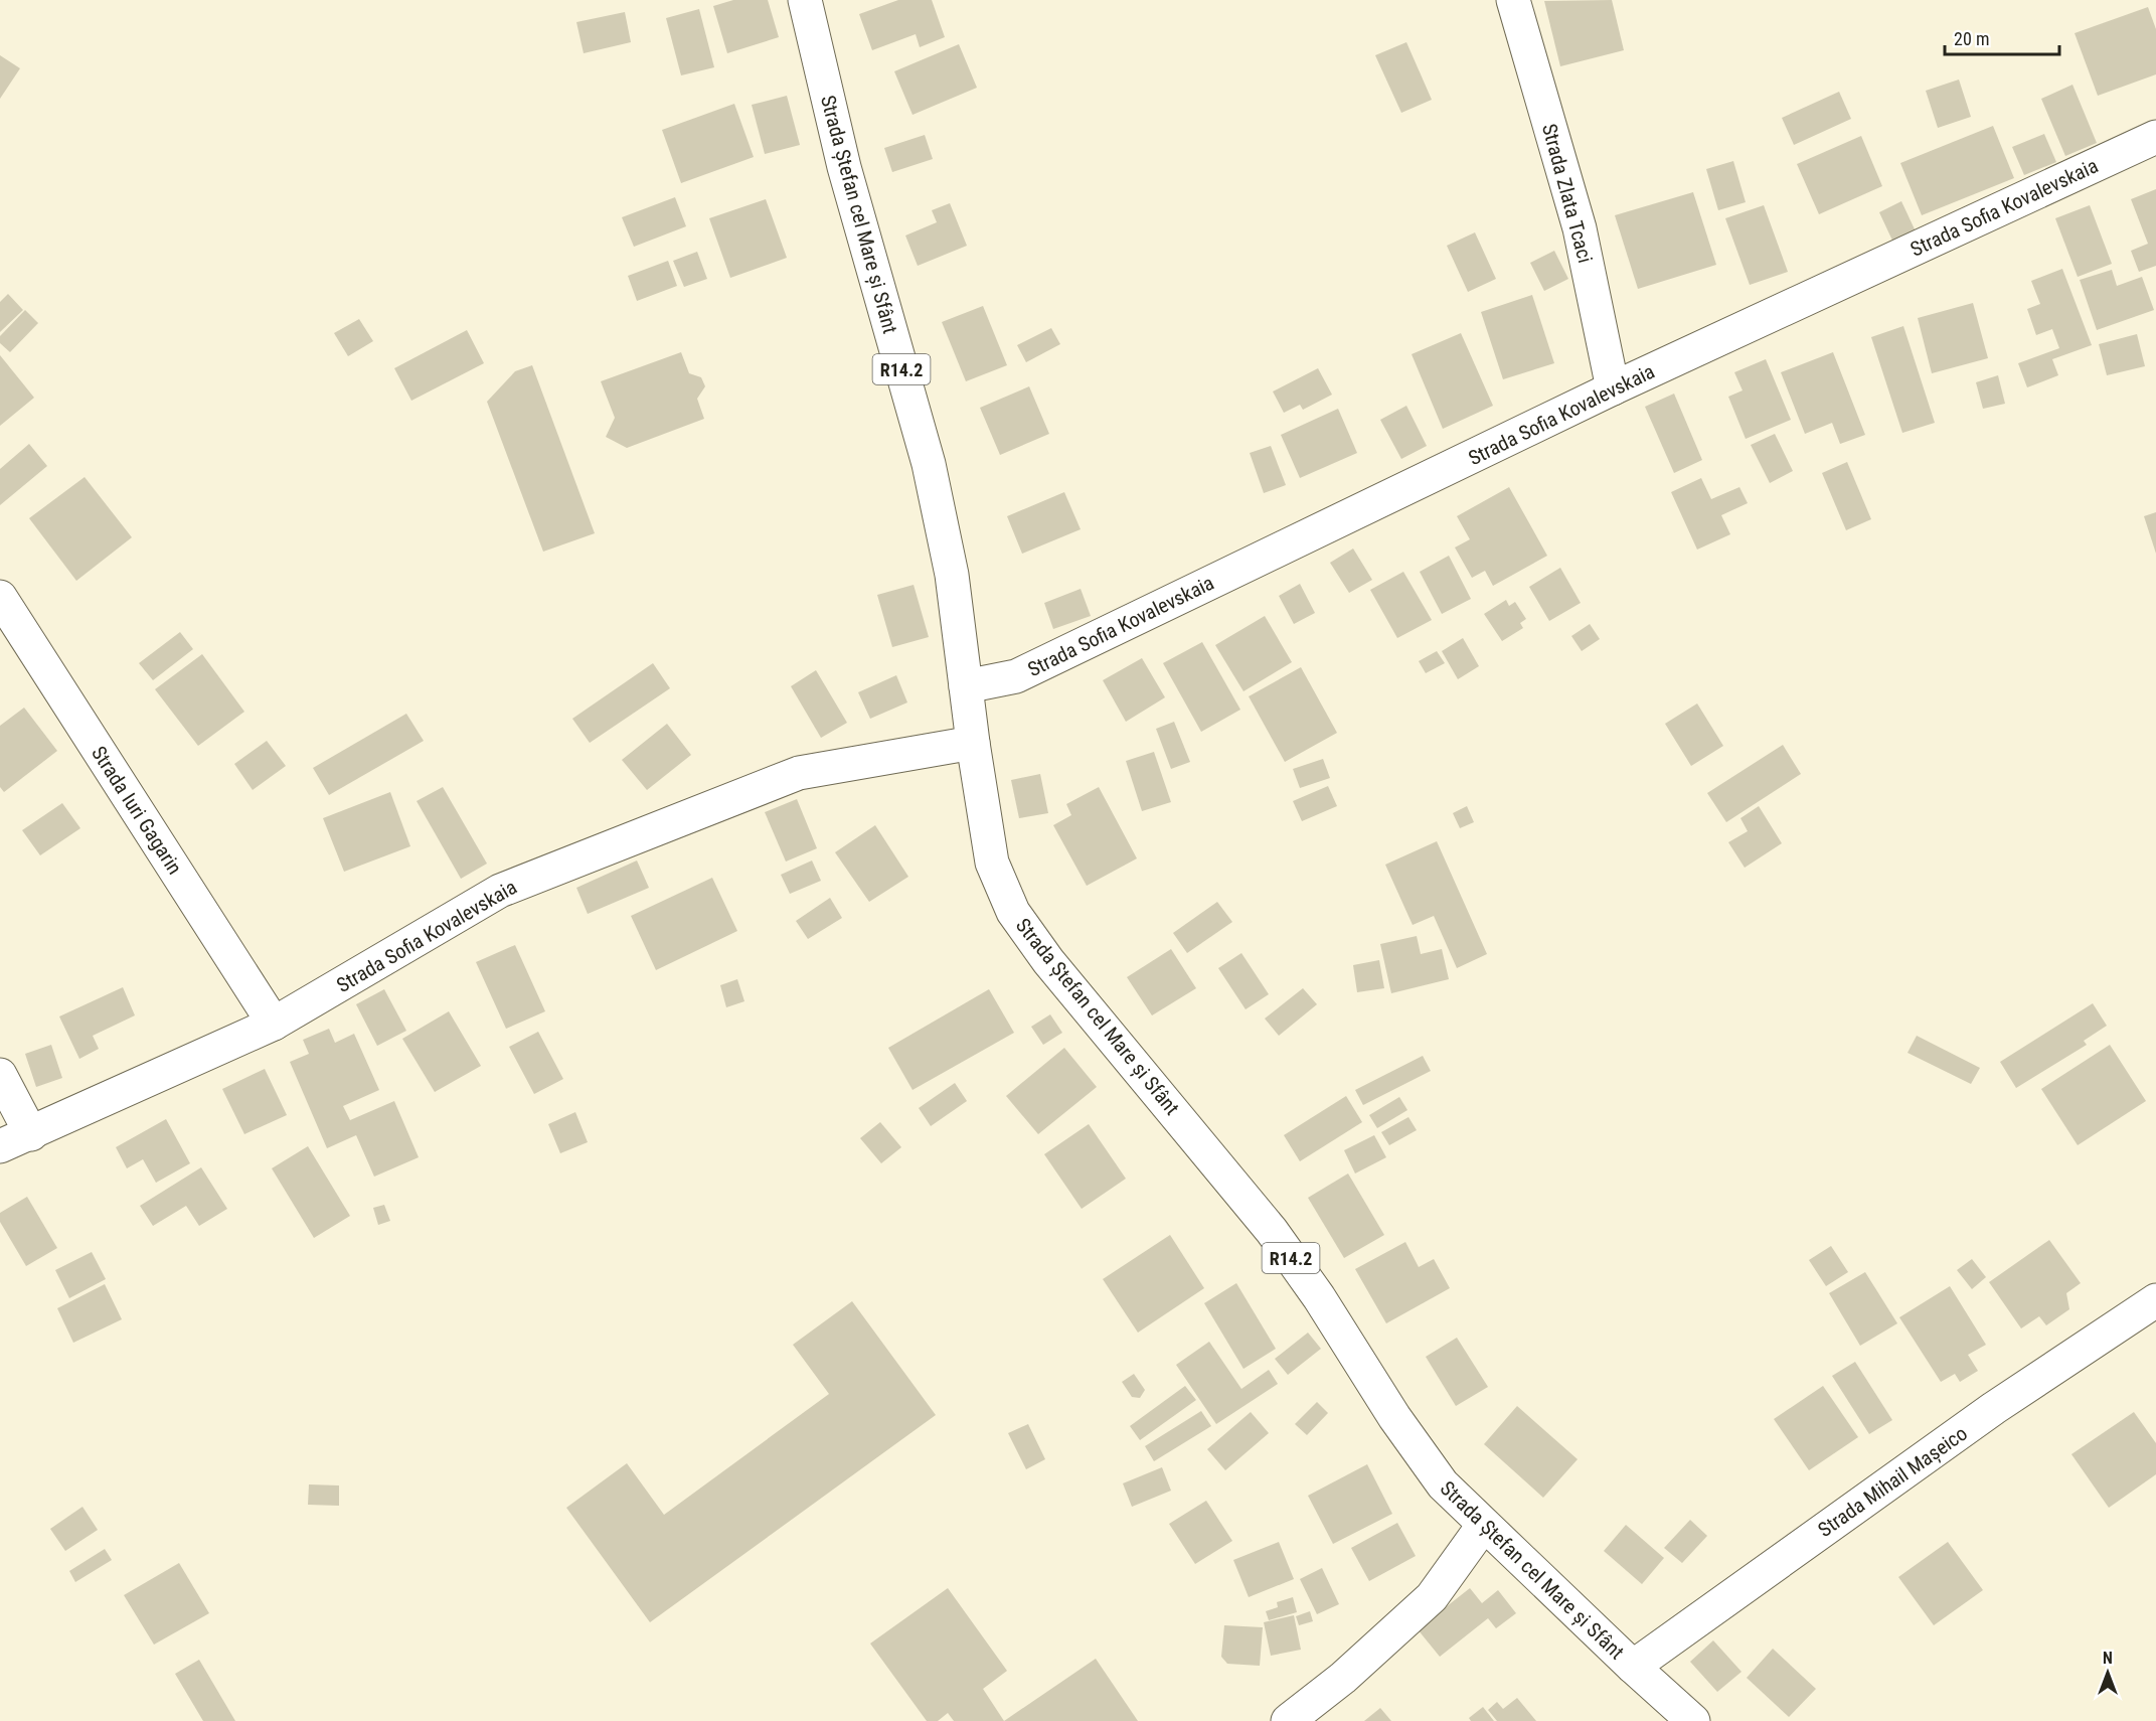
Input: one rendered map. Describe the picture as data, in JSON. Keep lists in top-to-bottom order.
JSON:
{
  "streets": {
    "street": [
      "Strada Zlata Tcaci",
      "Strada Sofia Kovalevskaia",
      "Strada Ștefan cel Mare și Sfânt",
      "R14.2",
      "Strada Iuri Gagarin",
      "Strada Mihail Mașeico"
    ]
  },
  "crossings": [
    ["Strada Zlata Tcaci", "Strada Sofia Kovalevskaia"],
    ["Strada Sofia Kovalevskaia", "Strada Ștefan cel Mare și Sfânt"],
    ["Strada Sofia Kovalevskaia", "Strada Iuri Gagarin"],
    ["Strada Ștefan cel Mare și Sfânt", "Strada Mihail Mașeico"]
  ],
  "scale_bar": "20 m",
  "north": "top"
}
